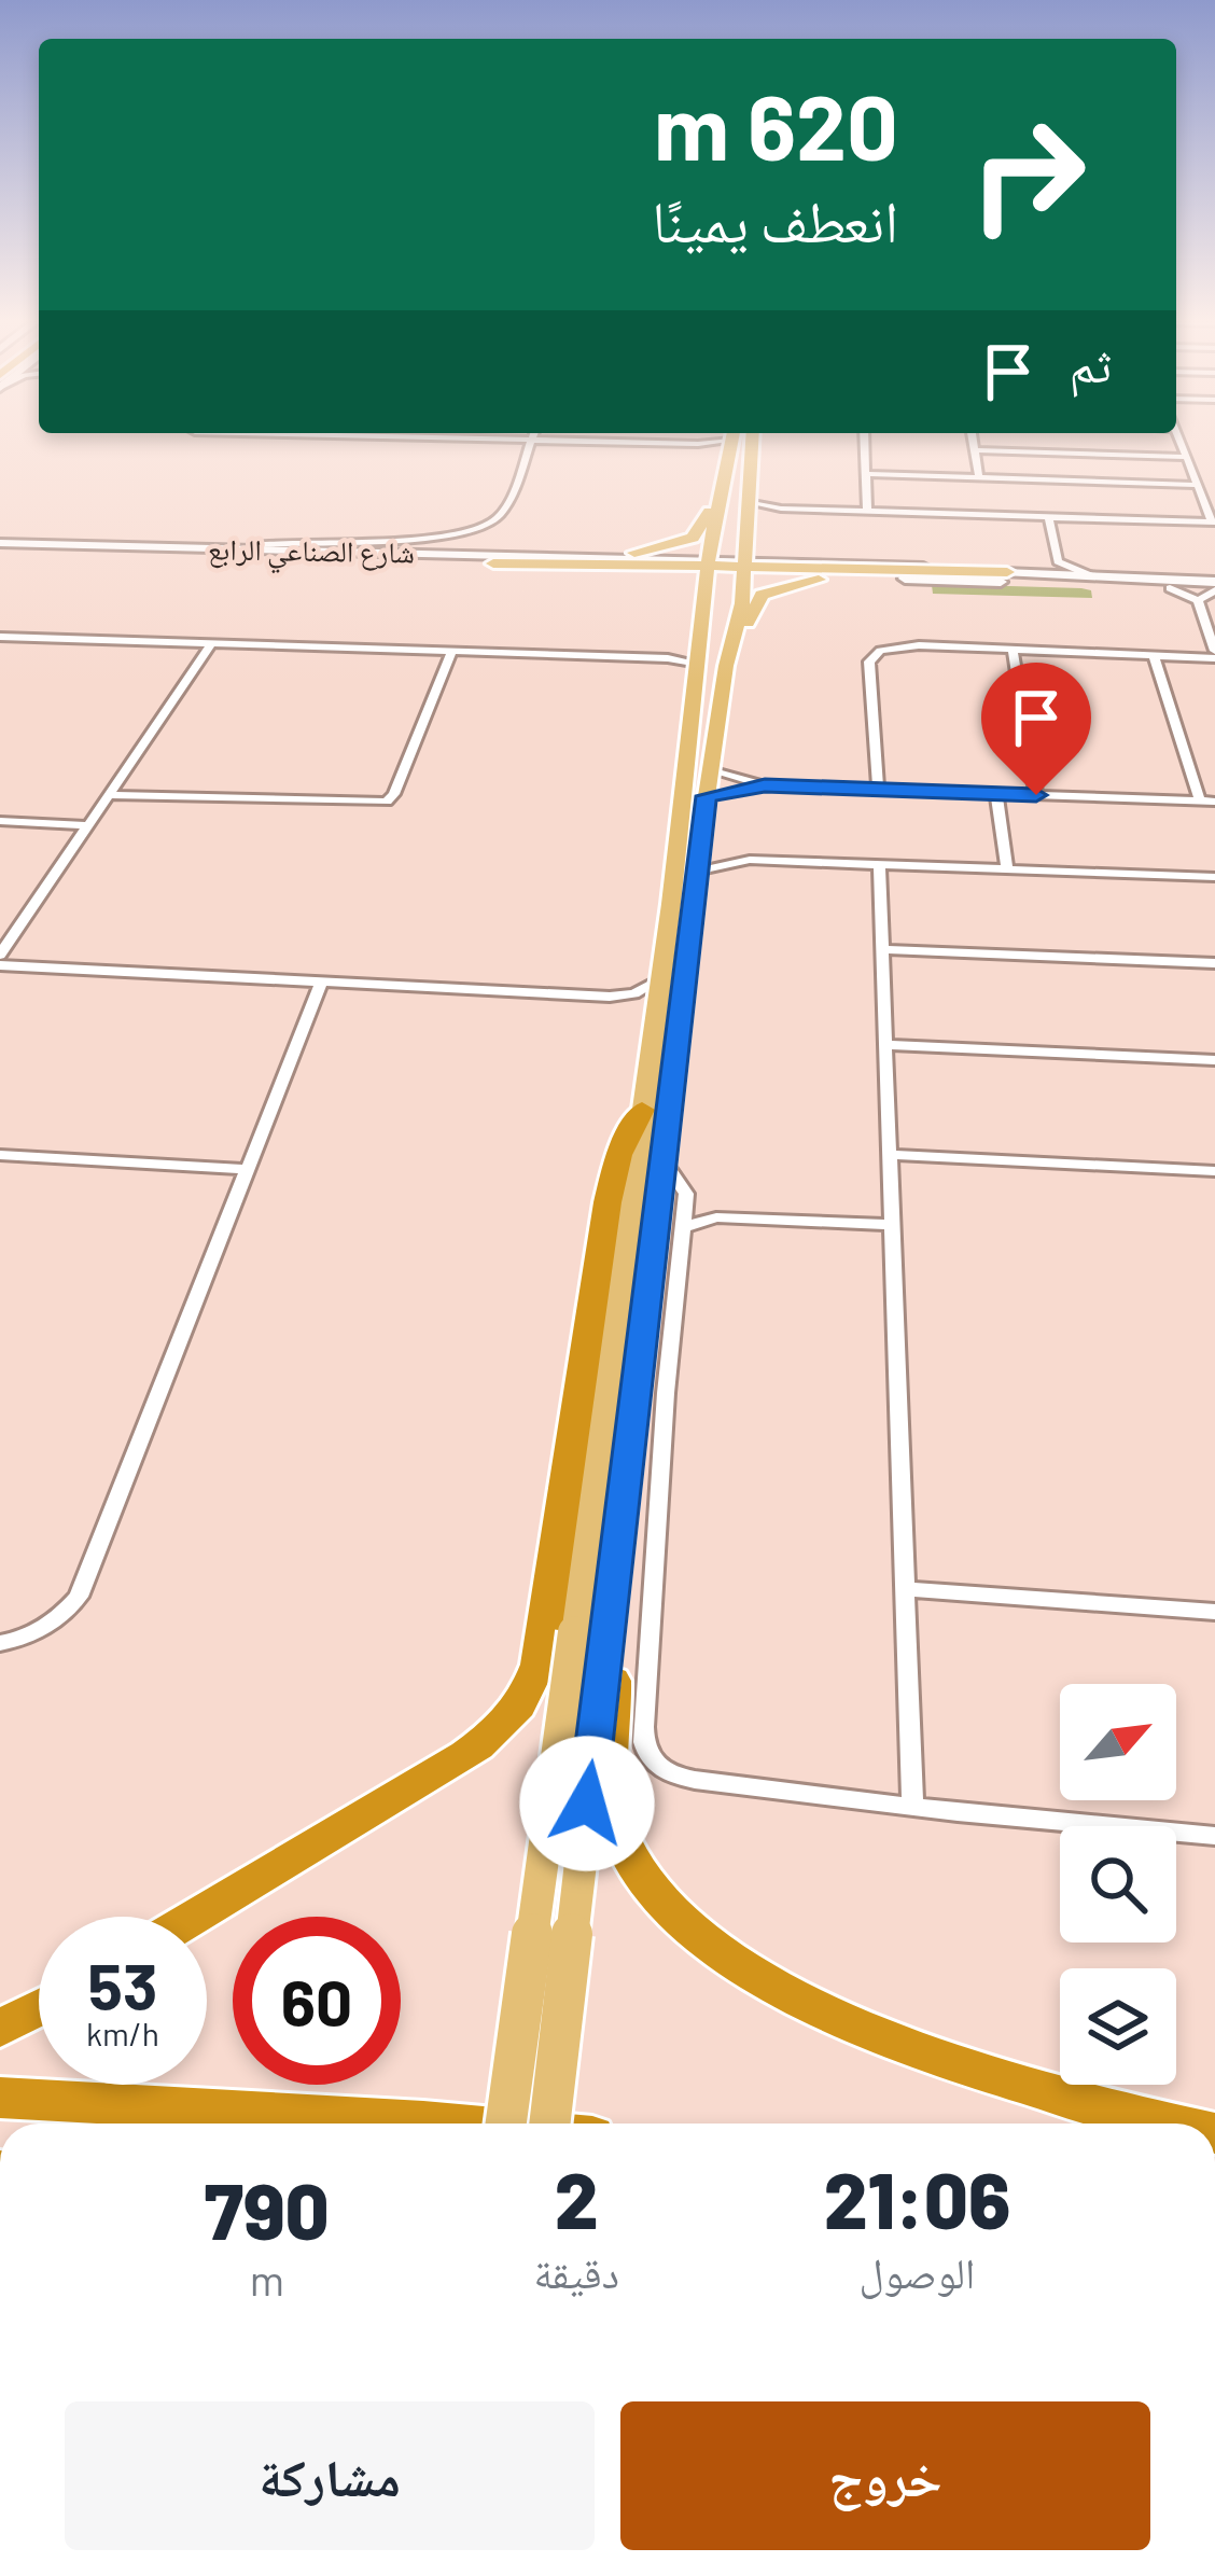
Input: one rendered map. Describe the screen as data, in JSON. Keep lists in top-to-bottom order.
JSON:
{
  "streets": {
    "main road": ["شارع الصناعي الرابع"]
  },
  "north": "top right",
  "page": {
    "turn": ["620 m", "انعطف يمينًا"],
    "then": "ثم",
    "speed": "53 km/h",
    "limit": "60",
    "eta": [
      "21:06",
      "الوصول",
      "2",
      "دقيقة",
      "790",
      "m"
    ],
    "buttons": ["خروج", "مشاركة"]
  }
}
